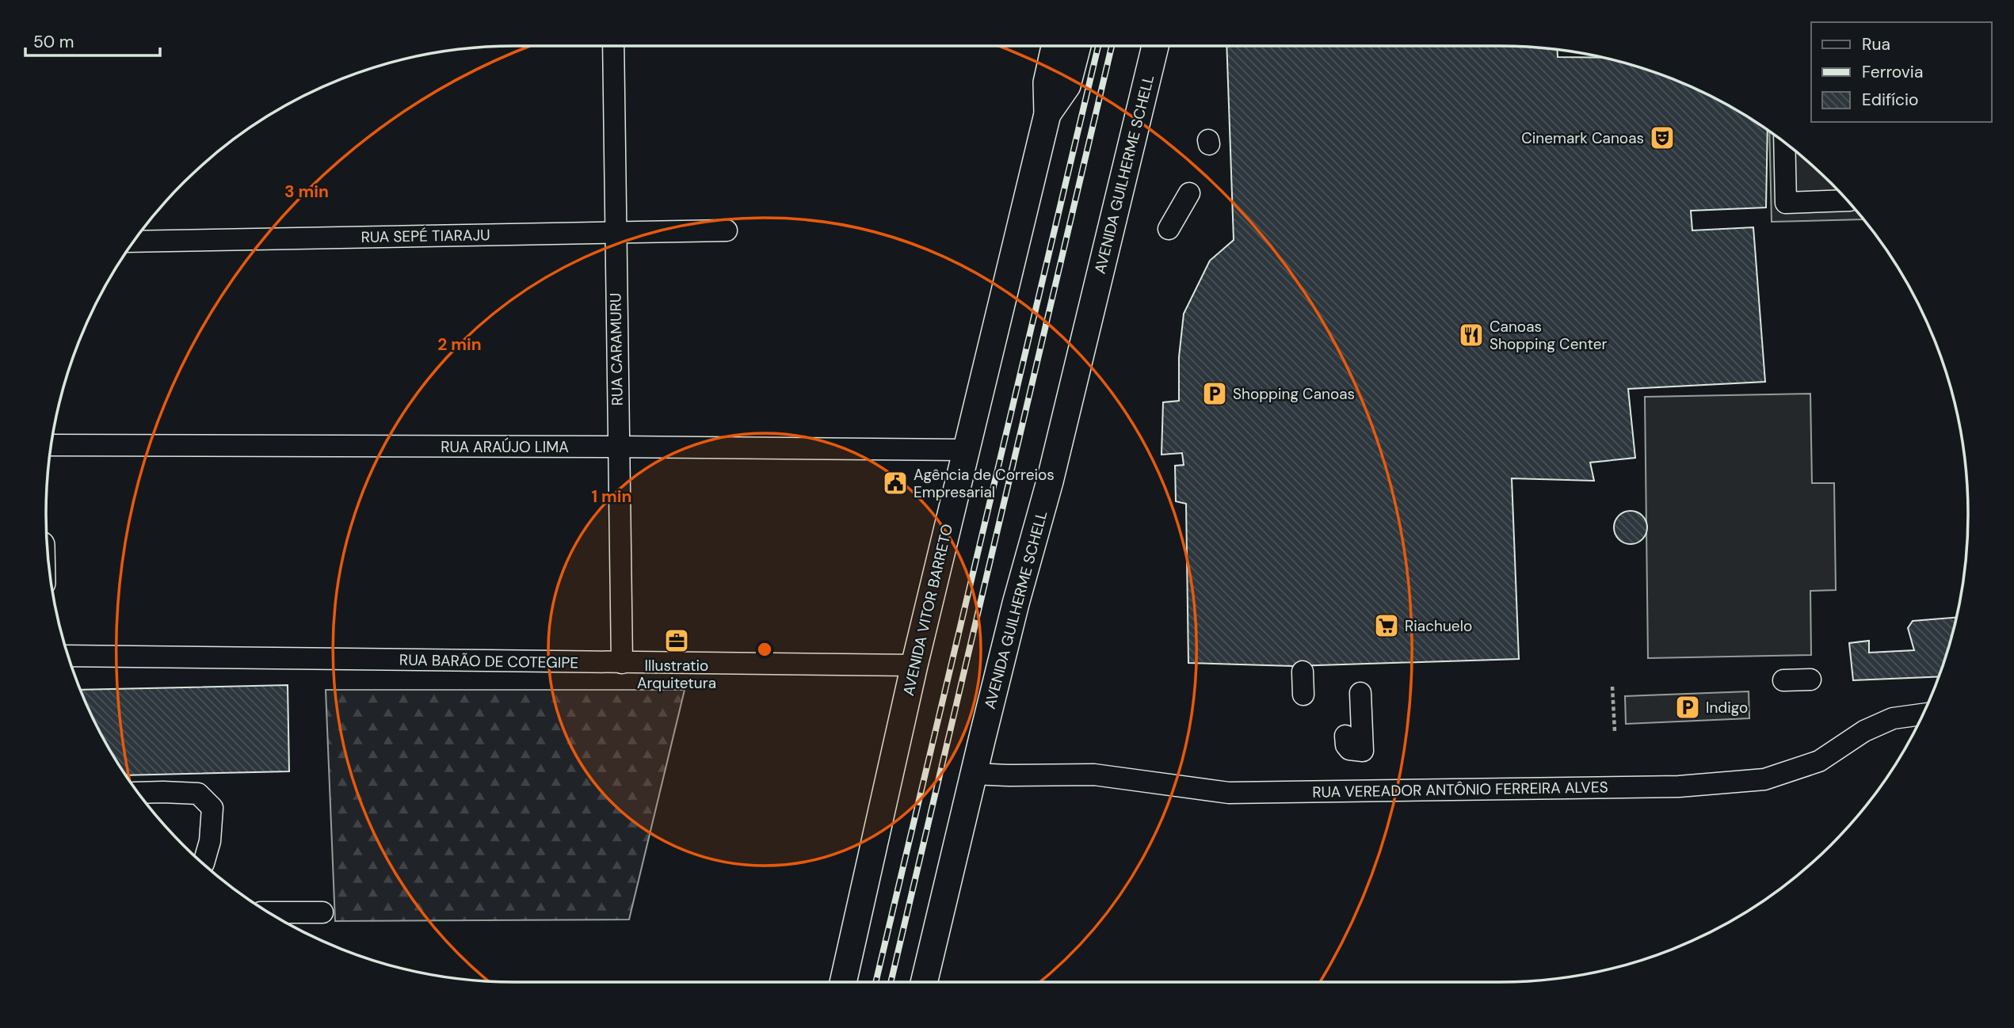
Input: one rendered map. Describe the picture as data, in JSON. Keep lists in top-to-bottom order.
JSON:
{
  "streets": {
    "main road": ["AVENIDA GUILHERME SCHELL", "AVENIDA VITOR BARRETO"],
    "street": [
      "RUA SEPÉ TIARAJU",
      "RUA CARAMURU",
      "RUA ARAÚJO LIMA",
      "RUA BARÃO DE COTEGIPE",
      "RUA VEREADOR ANTÔNIO FERREIRA ALVES"
    ]
  },
  "crossings": [
    ["AVENIDA GUILHERME SCHELL", "RUA VEREADOR ANTÔNIO FERREIRA ALVES"],
    ["RUA SEPÉ TIARAJU", "RUA CARAMURU"],
    ["RUA CARAMURU", "RUA ARAÚJO LIMA"],
    ["RUA CARAMURU", "RUA BARÃO DE COTEGIPE"],
    ["RUA ARAÚJO LIMA", "AVENIDA VITOR BARRETO"],
    ["AVENIDA VITOR BARRETO", "RUA BARÃO DE COTEGIPE"]
  ],
  "places": {
    "theatre": ["Cinemark Canoas"],
    "restaurant": ["Canoas Shopping Center"],
    "parking": ["Shopping Canoas", "Indigo"],
    "public building": ["Agência de Correios Empresarial"],
    "supermarket": ["Riachuelo"],
    "office": ["Illustratio Arquitetura"]
  },
  "legend": ["Rua", "Ferrovia", "Edifício"],
  "scale_bar": "50 m",
  "rings": ["3 min", "2 min", "1 min"]
}
